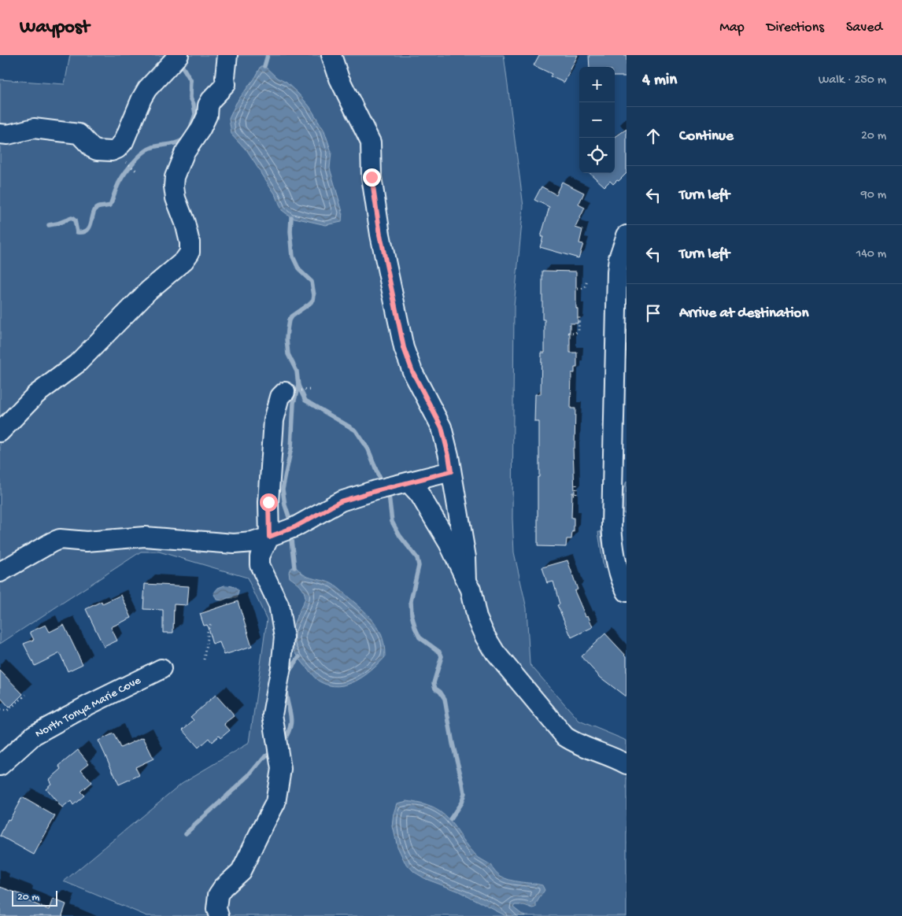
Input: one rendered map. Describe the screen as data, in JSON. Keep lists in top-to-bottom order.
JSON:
{
  "streets": {
    "street": ["North Tonya Marie Cove"]
  },
  "scale_bar": "20 m",
  "page": {
    "header": "Waypost",
    "nav": ["Map", "Directions", "Saved"],
    "heading": ["4 min", "Walk · 250 m"],
    "map_buttons": ["+", "−"],
    "list": [
      ["Continue", "20 m"],
      ["Turn left", "90 m"],
      ["Turn left", "140 m"],
      "Arrive at destination"
    ],
    "scale": "20 m"
  }
}
